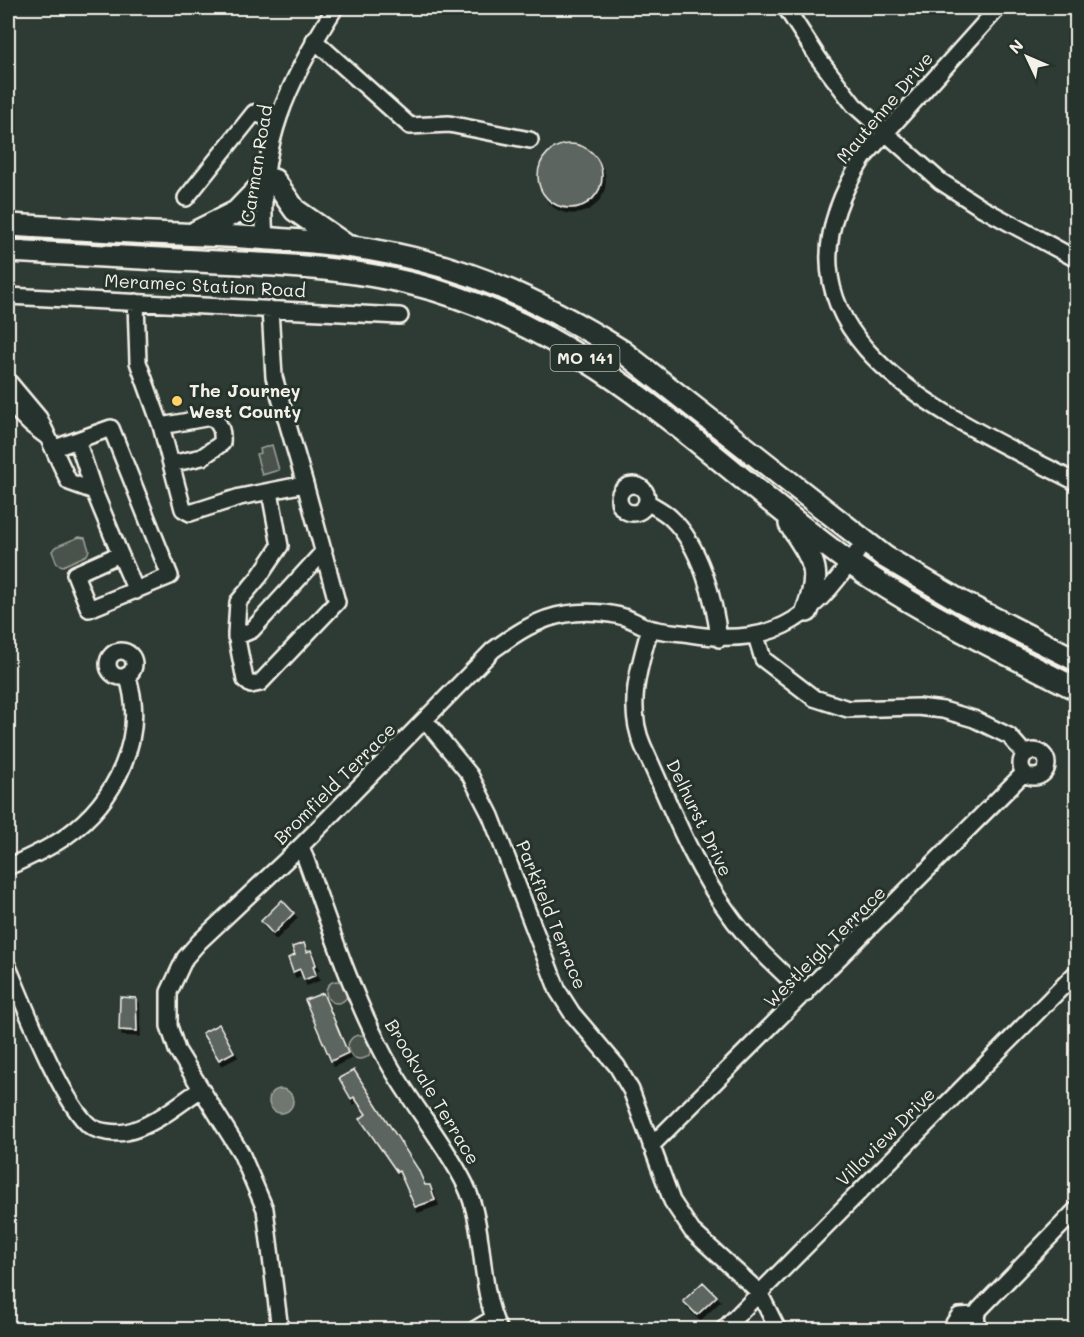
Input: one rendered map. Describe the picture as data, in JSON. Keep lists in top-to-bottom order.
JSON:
{
  "streets": {
    "highway": ["MO 141"],
    "street": [
      "Mautenne Drive",
      "Carman Road",
      "Meramec Station Road",
      "Bromfield Terrace",
      "Delhurst Drive",
      "Parkfield Terrace",
      "Westleigh Terrace",
      "Brookvale Terrace",
      "Villaview Drive"
    ]
  },
  "crossings": [
    ["Carman Road", "MO 141"],
    ["MO 141", "Bromfield Terrace"],
    ["Bromfield Terrace", "Delhurst Drive"],
    ["Bromfield Terrace", "Parkfield Terrace"],
    ["Bromfield Terrace", "Brookvale Terrace"],
    ["Delhurst Drive", "Westleigh Terrace"],
    ["Parkfield Terrace", "Westleigh Terrace"],
    ["Parkfield Terrace", "Villaview Drive"]
  ],
  "places": ["The Journey West County"],
  "north": "top left"
}
